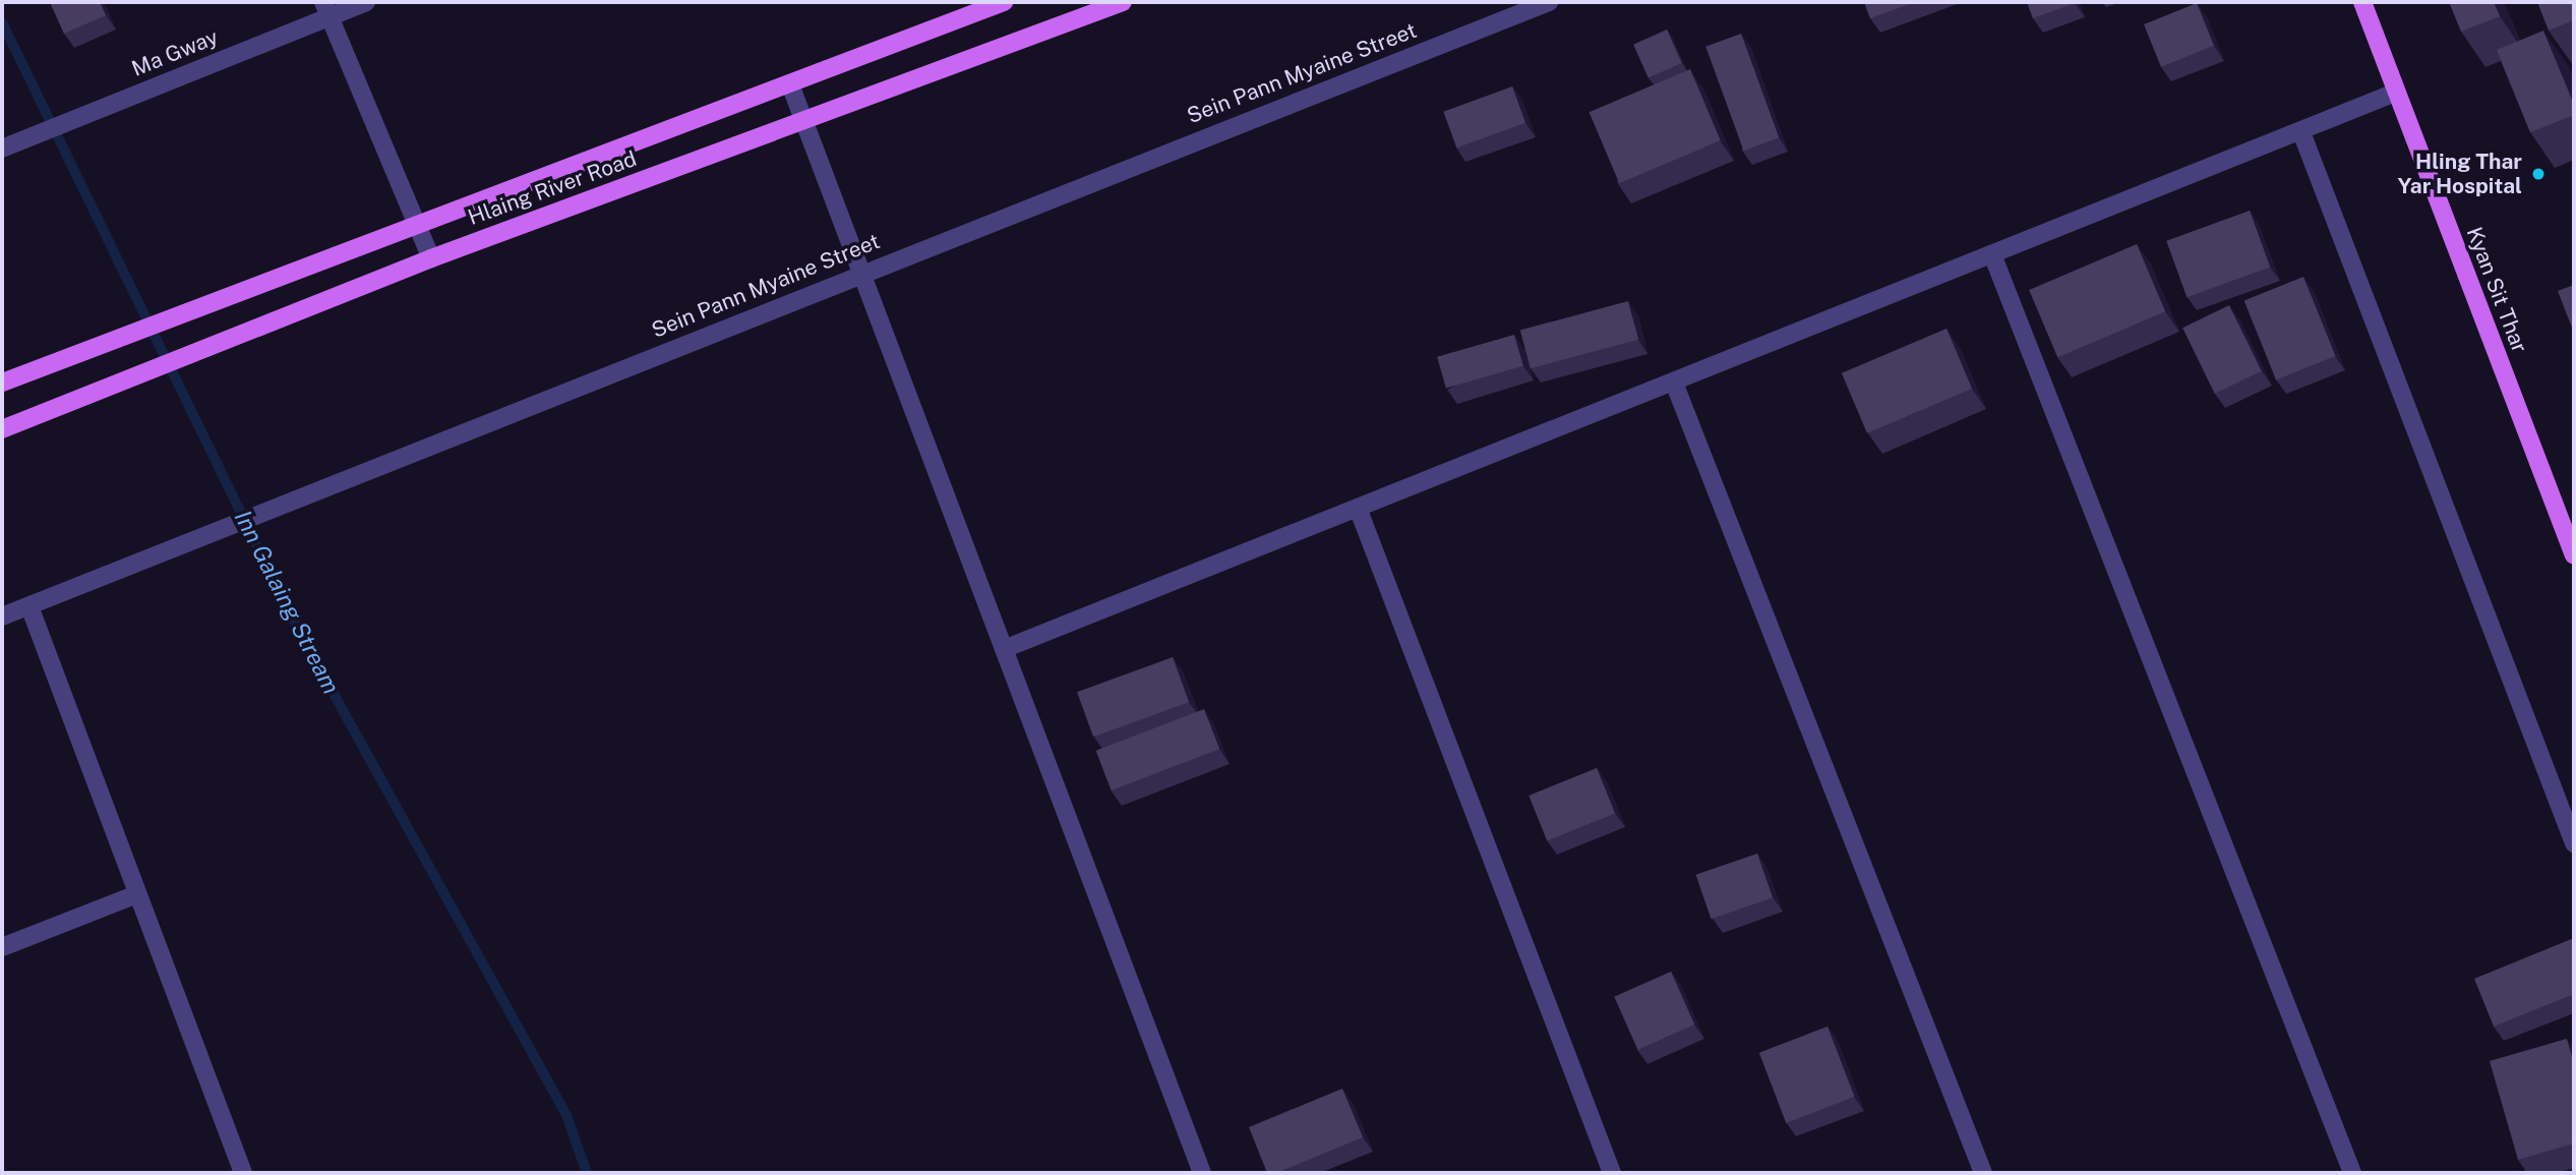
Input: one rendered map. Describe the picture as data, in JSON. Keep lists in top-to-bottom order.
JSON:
{
  "streets": {
    "main road": ["Hlaing River Road", "Kyan Sit Thar"],
    "street": ["Ma Gway", "Sein Pann Myaine Street"]
  },
  "water": ["Inn Galaing Stream"],
  "places": ["Hling Thar Yar Hospital"]
}
